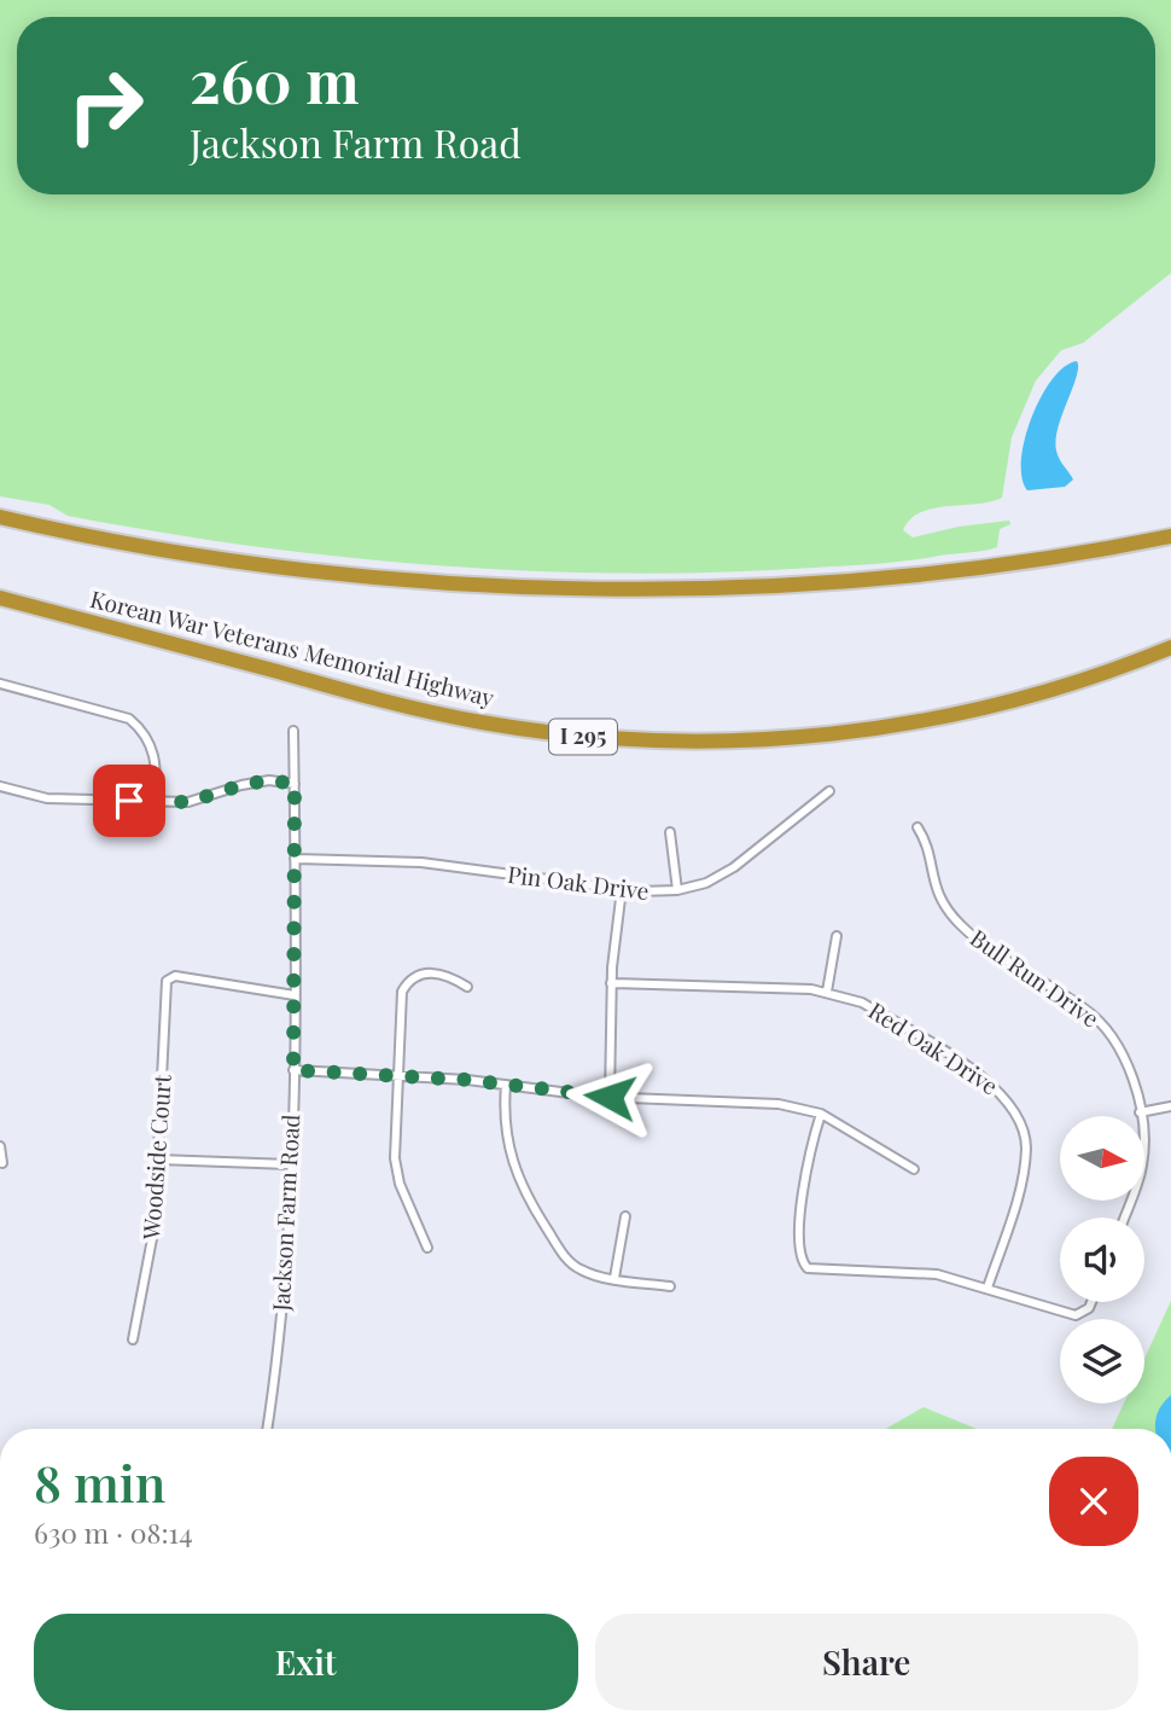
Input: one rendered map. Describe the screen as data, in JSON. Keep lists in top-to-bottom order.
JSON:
{
  "streets": {
    "highway": ["Korean War Veterans Memorial Highway", "I 295"],
    "street": [
      "Pin Oak Drive",
      "Bull Run Drive",
      "Red Oak Drive",
      "Woodside Court",
      "Jackson Farm Road"
    ]
  },
  "crossings": [
    ["Pin Oak Drive", "Jackson Farm Road"],
    ["Woodside Court", "Jackson Farm Road"]
  ],
  "north": "right",
  "page": {
    "turn": ["260 m", "Jackson Farm Road"],
    "heading": ["8 min", "630 m · 08:14"],
    "buttons": ["Exit", "Share"]
  }
}
